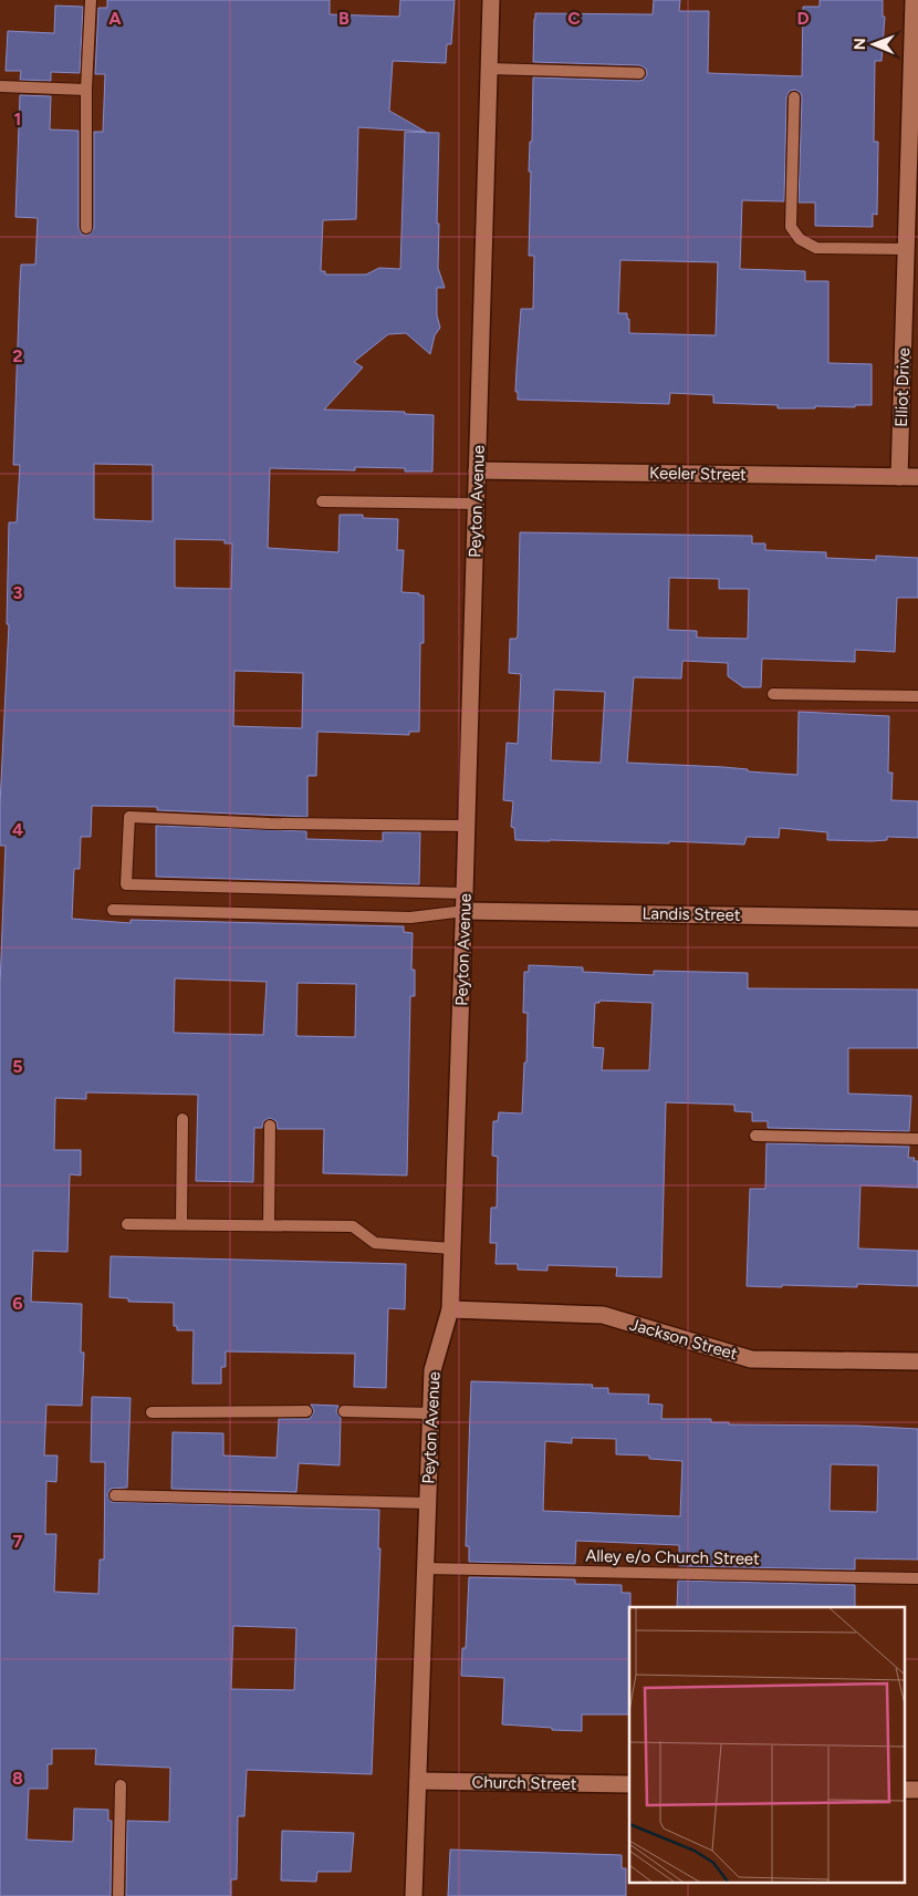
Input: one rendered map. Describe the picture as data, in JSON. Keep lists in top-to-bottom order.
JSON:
{
  "streets": {
    "street": [
      "Elliot Drive",
      "Keeler Street",
      "Peyton Avenue",
      "Landis Street",
      "Jackson Street",
      "Church Street"
    ],
    "lane": ["Alley e/o Church Street"]
  },
  "crossings": [
    ["Elliot Drive", "Keeler Street"],
    ["Keeler Street", "Peyton Avenue"],
    ["Peyton Avenue", "Landis Street"],
    ["Peyton Avenue", "Jackson Street"],
    ["Peyton Avenue", "Alley e/o Church Street"],
    ["Peyton Avenue", "Church Street"]
  ],
  "north": "left",
  "grid": {
    "columns": [
      "A",
      "B",
      "C",
      "D"
    ],
    "rows": [
      "1",
      "2",
      "3",
      "4",
      "5",
      "6",
      "7",
      "8"
    ]
  }
}
